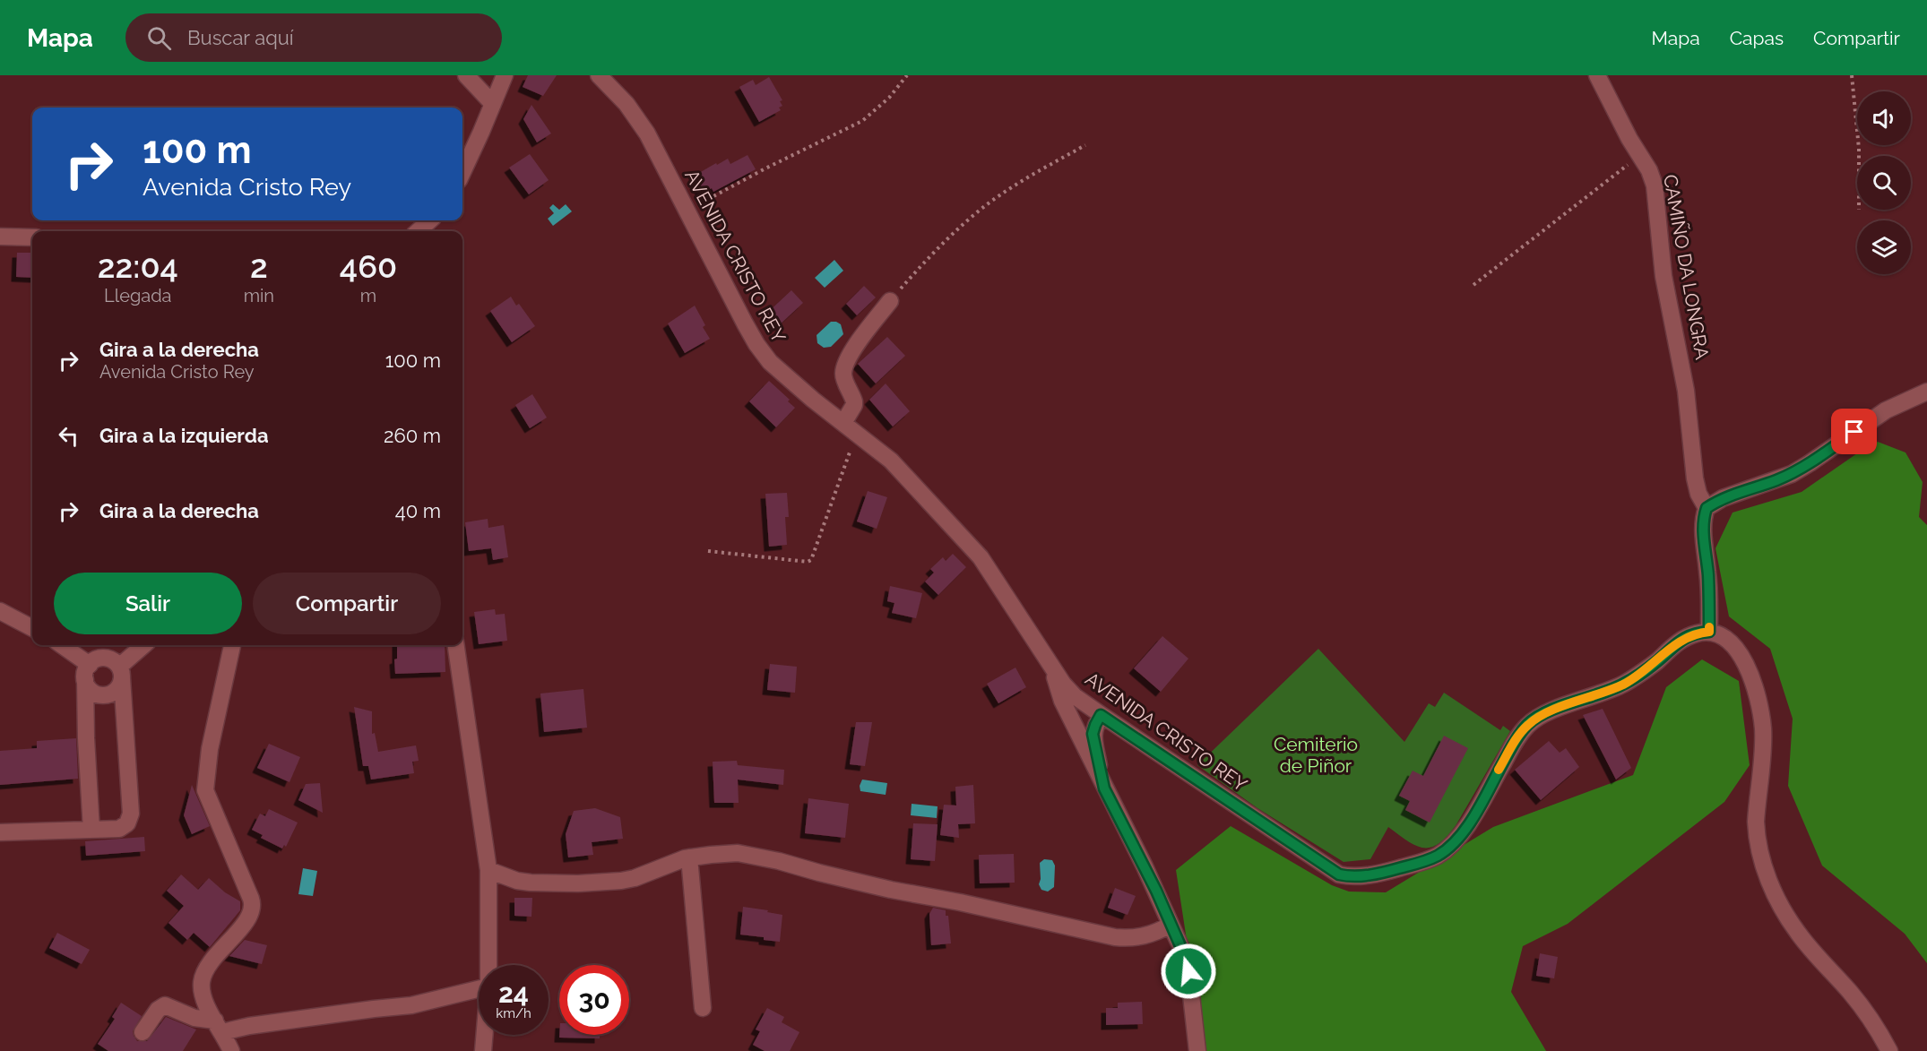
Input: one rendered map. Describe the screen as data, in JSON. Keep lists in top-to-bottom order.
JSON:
{
  "streets": {
    "street": ["AVENIDA CRISTO REY", "CAMIÑO DA LONGRA"]
  },
  "parks": ["Cemiterio de Piñor"],
  "page": {
    "header": "Mapa",
    "search": "Buscar aquí",
    "nav": ["Mapa", "Capas", "Compartir"],
    "turn": ["100 m", "Avenida Cristo Rey"],
    "eta": [
      "22:04",
      "Llegada",
      "2",
      "min",
      "460",
      "m"
    ],
    "list": [
      {
        "name": "Gira a la derecha",
        "note": "Avenida Cristo Rey",
        "value": "100 m"
      },
      {
        "name": "Gira a la izquierda",
        "value": "260 m"
      },
      {
        "name": "Gira a la derecha",
        "value": "40 m"
      }
    ],
    "buttons": ["Salir", "Compartir"],
    "speed": "24 km/h",
    "limit": "30"
  }
}
